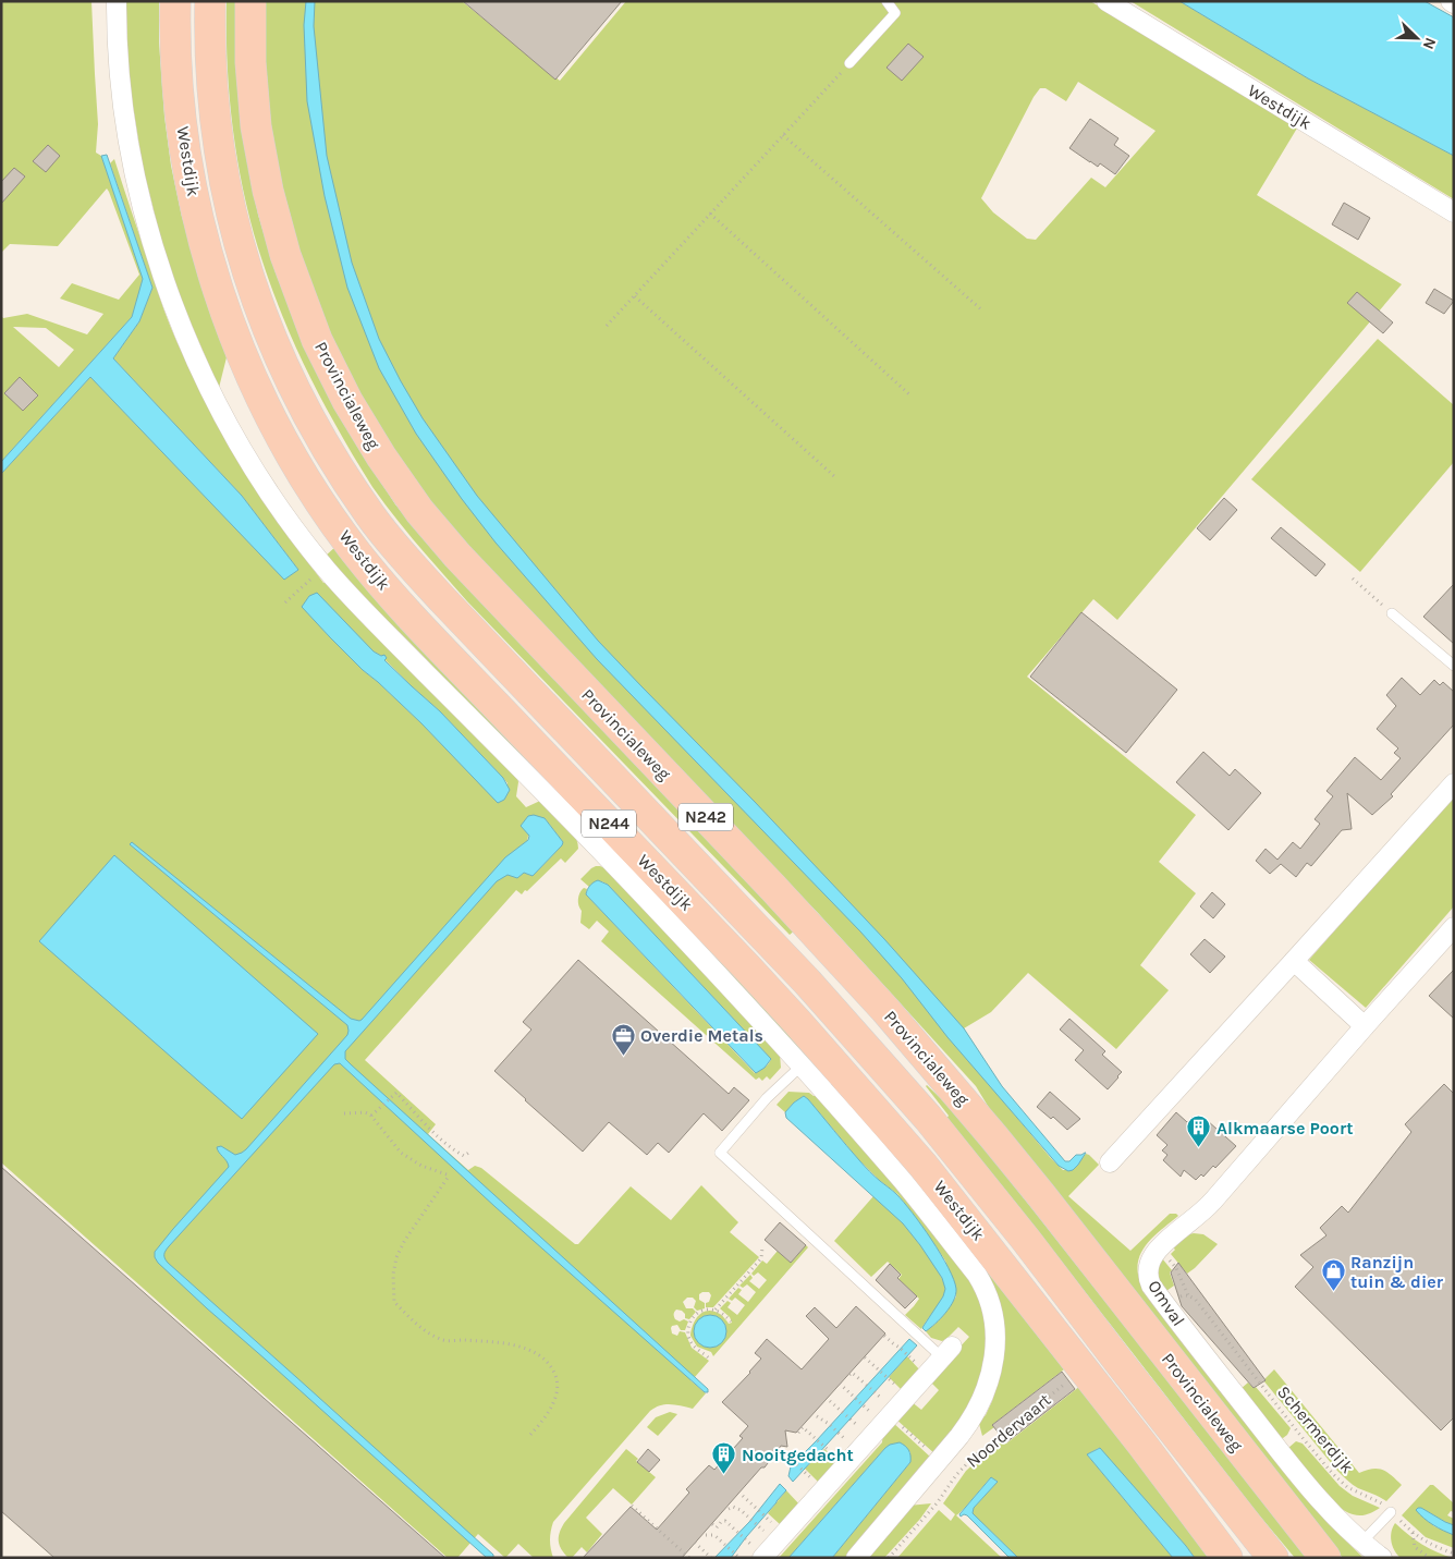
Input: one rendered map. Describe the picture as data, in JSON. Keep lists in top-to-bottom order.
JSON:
{
  "streets": {
    "main road": [
      "Westdijk",
      "Provincialeweg",
      "N242",
      "N244"
    ],
    "street": ["Omval", "Noordervaart"],
    "path": ["Schermerdijk"]
  },
  "crossings": [
    ["Westdijk", "Noordervaart"]
  ],
  "places": {
    "office": ["Overdie Metals"],
    "building": ["Alkmaarse Poort", "Nooitgedacht"],
    "shop": ["Ranzijn tuin & dier"]
  },
  "north": "bottom right"
}
